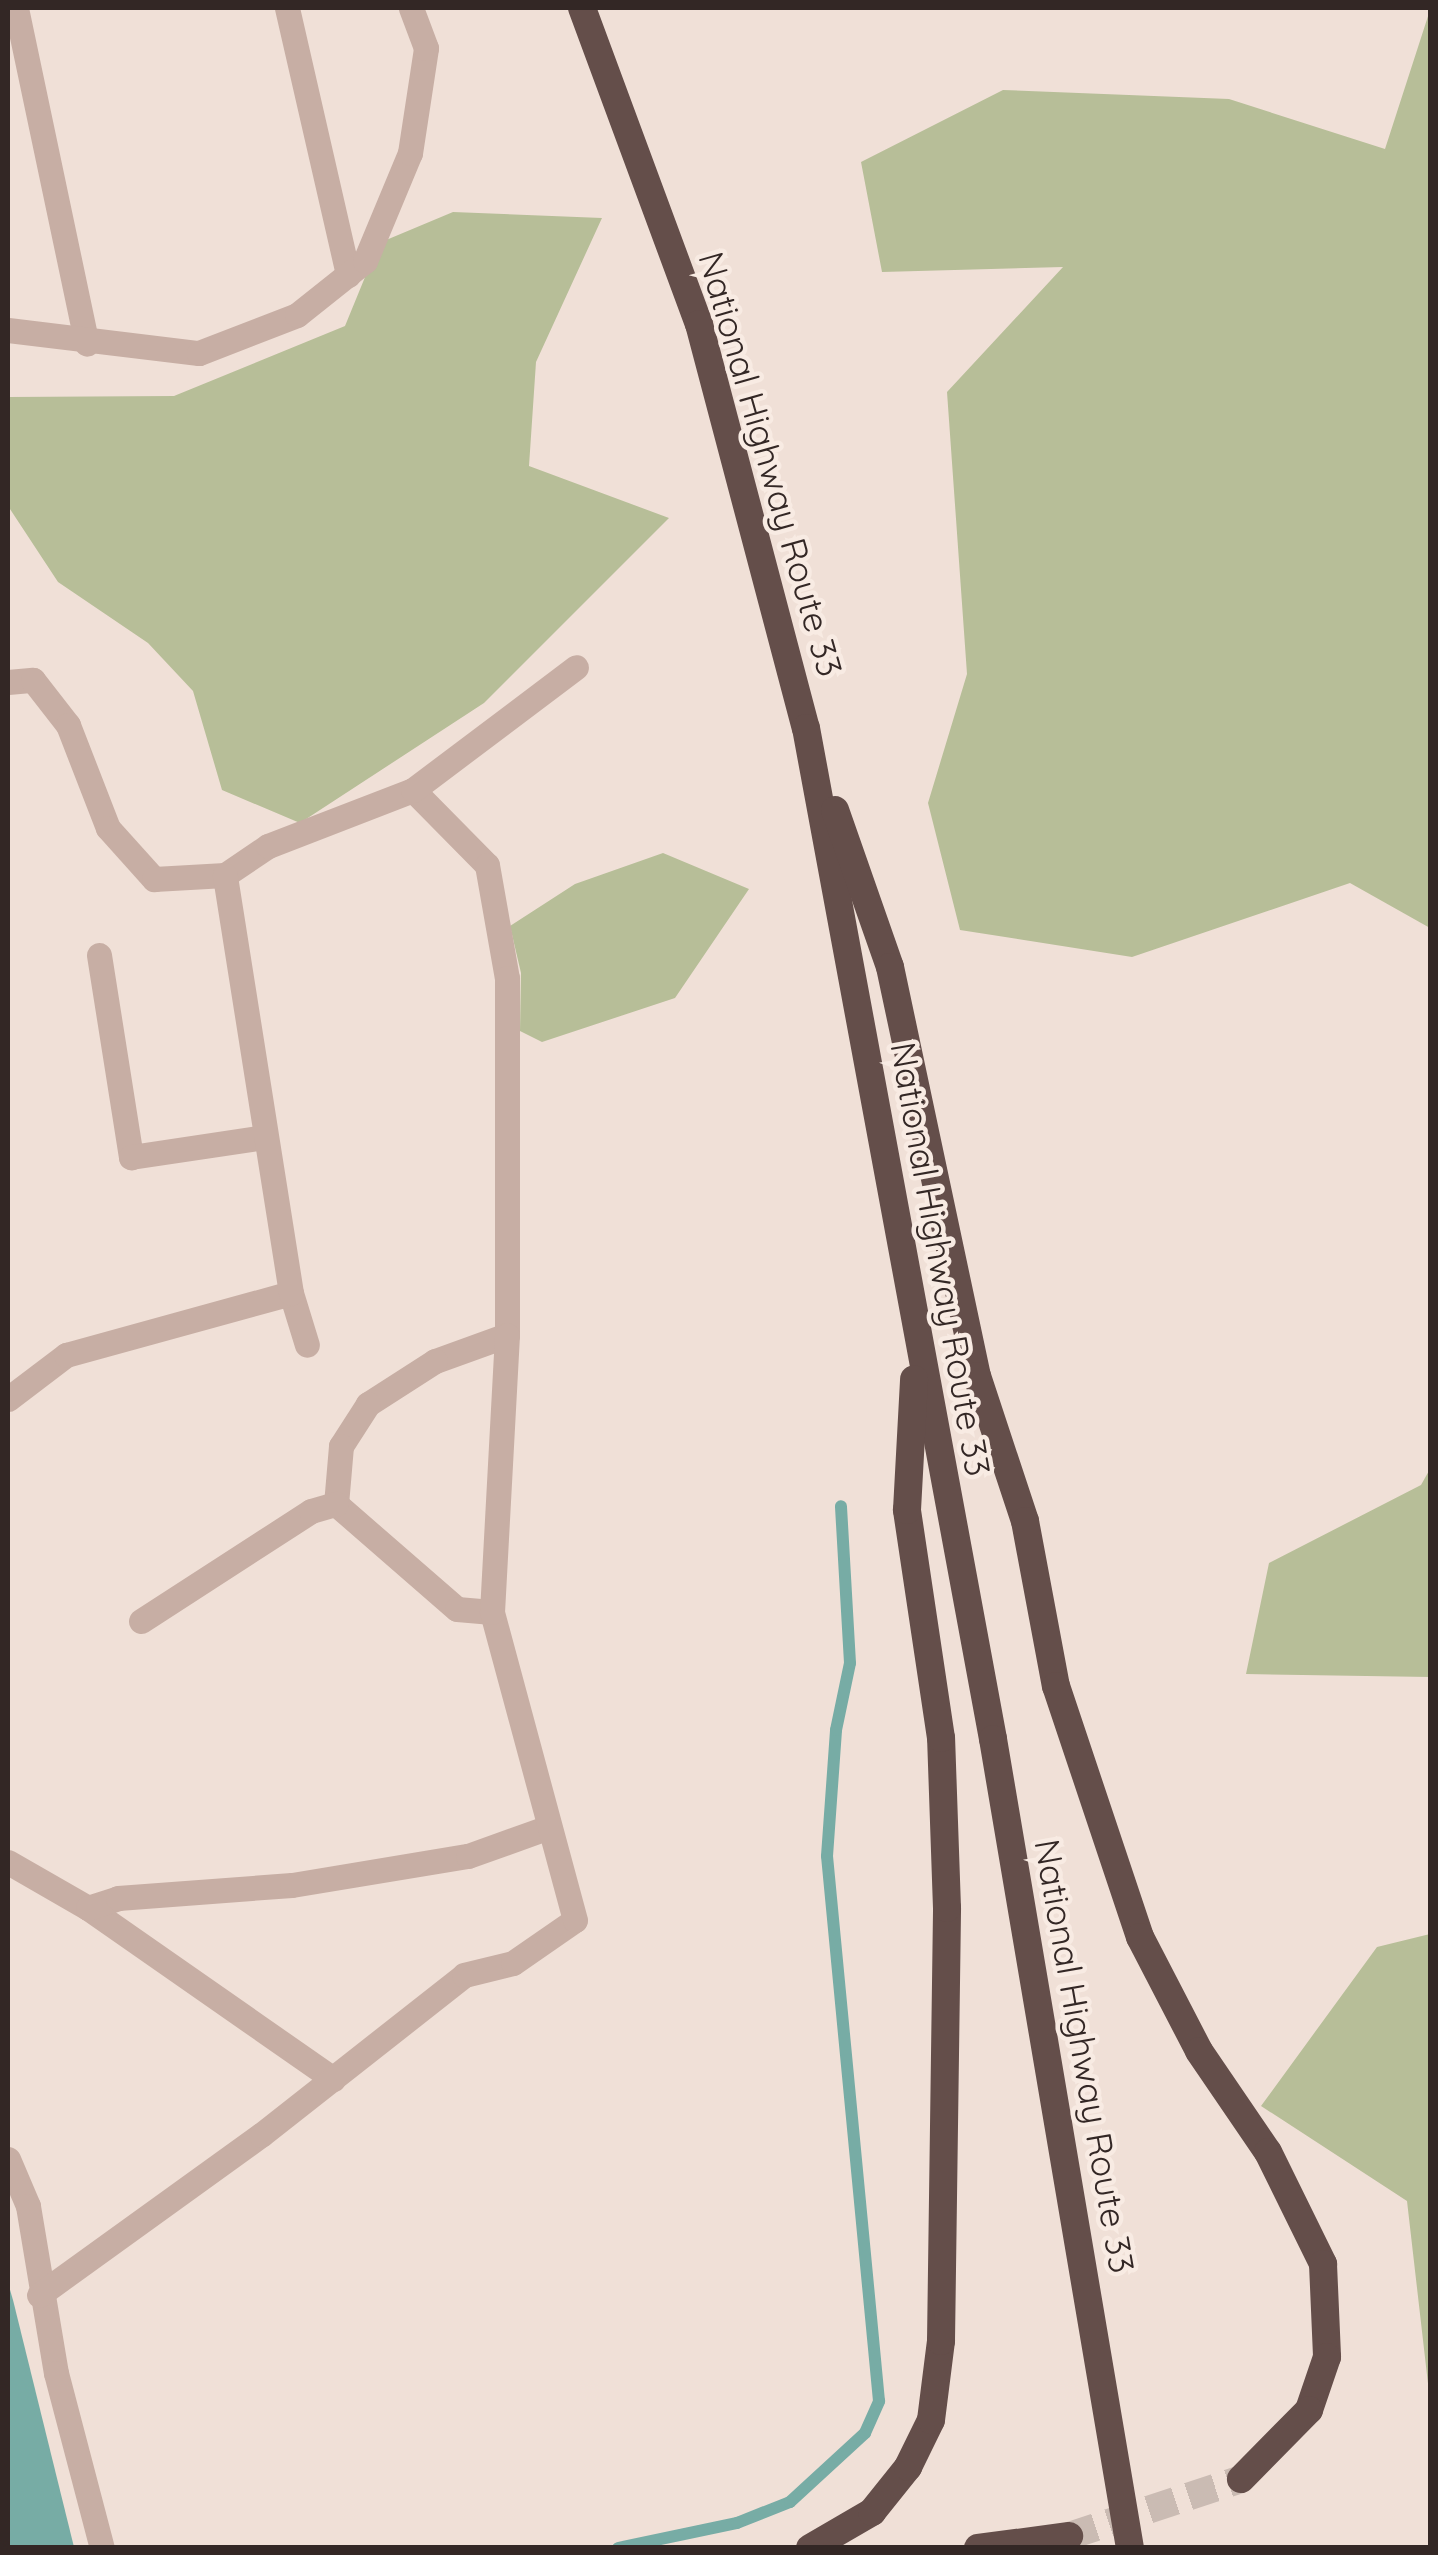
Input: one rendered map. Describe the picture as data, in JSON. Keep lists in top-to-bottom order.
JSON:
{
  "streets": {
    "highway": ["National Highway Route 33"]
  }
}
